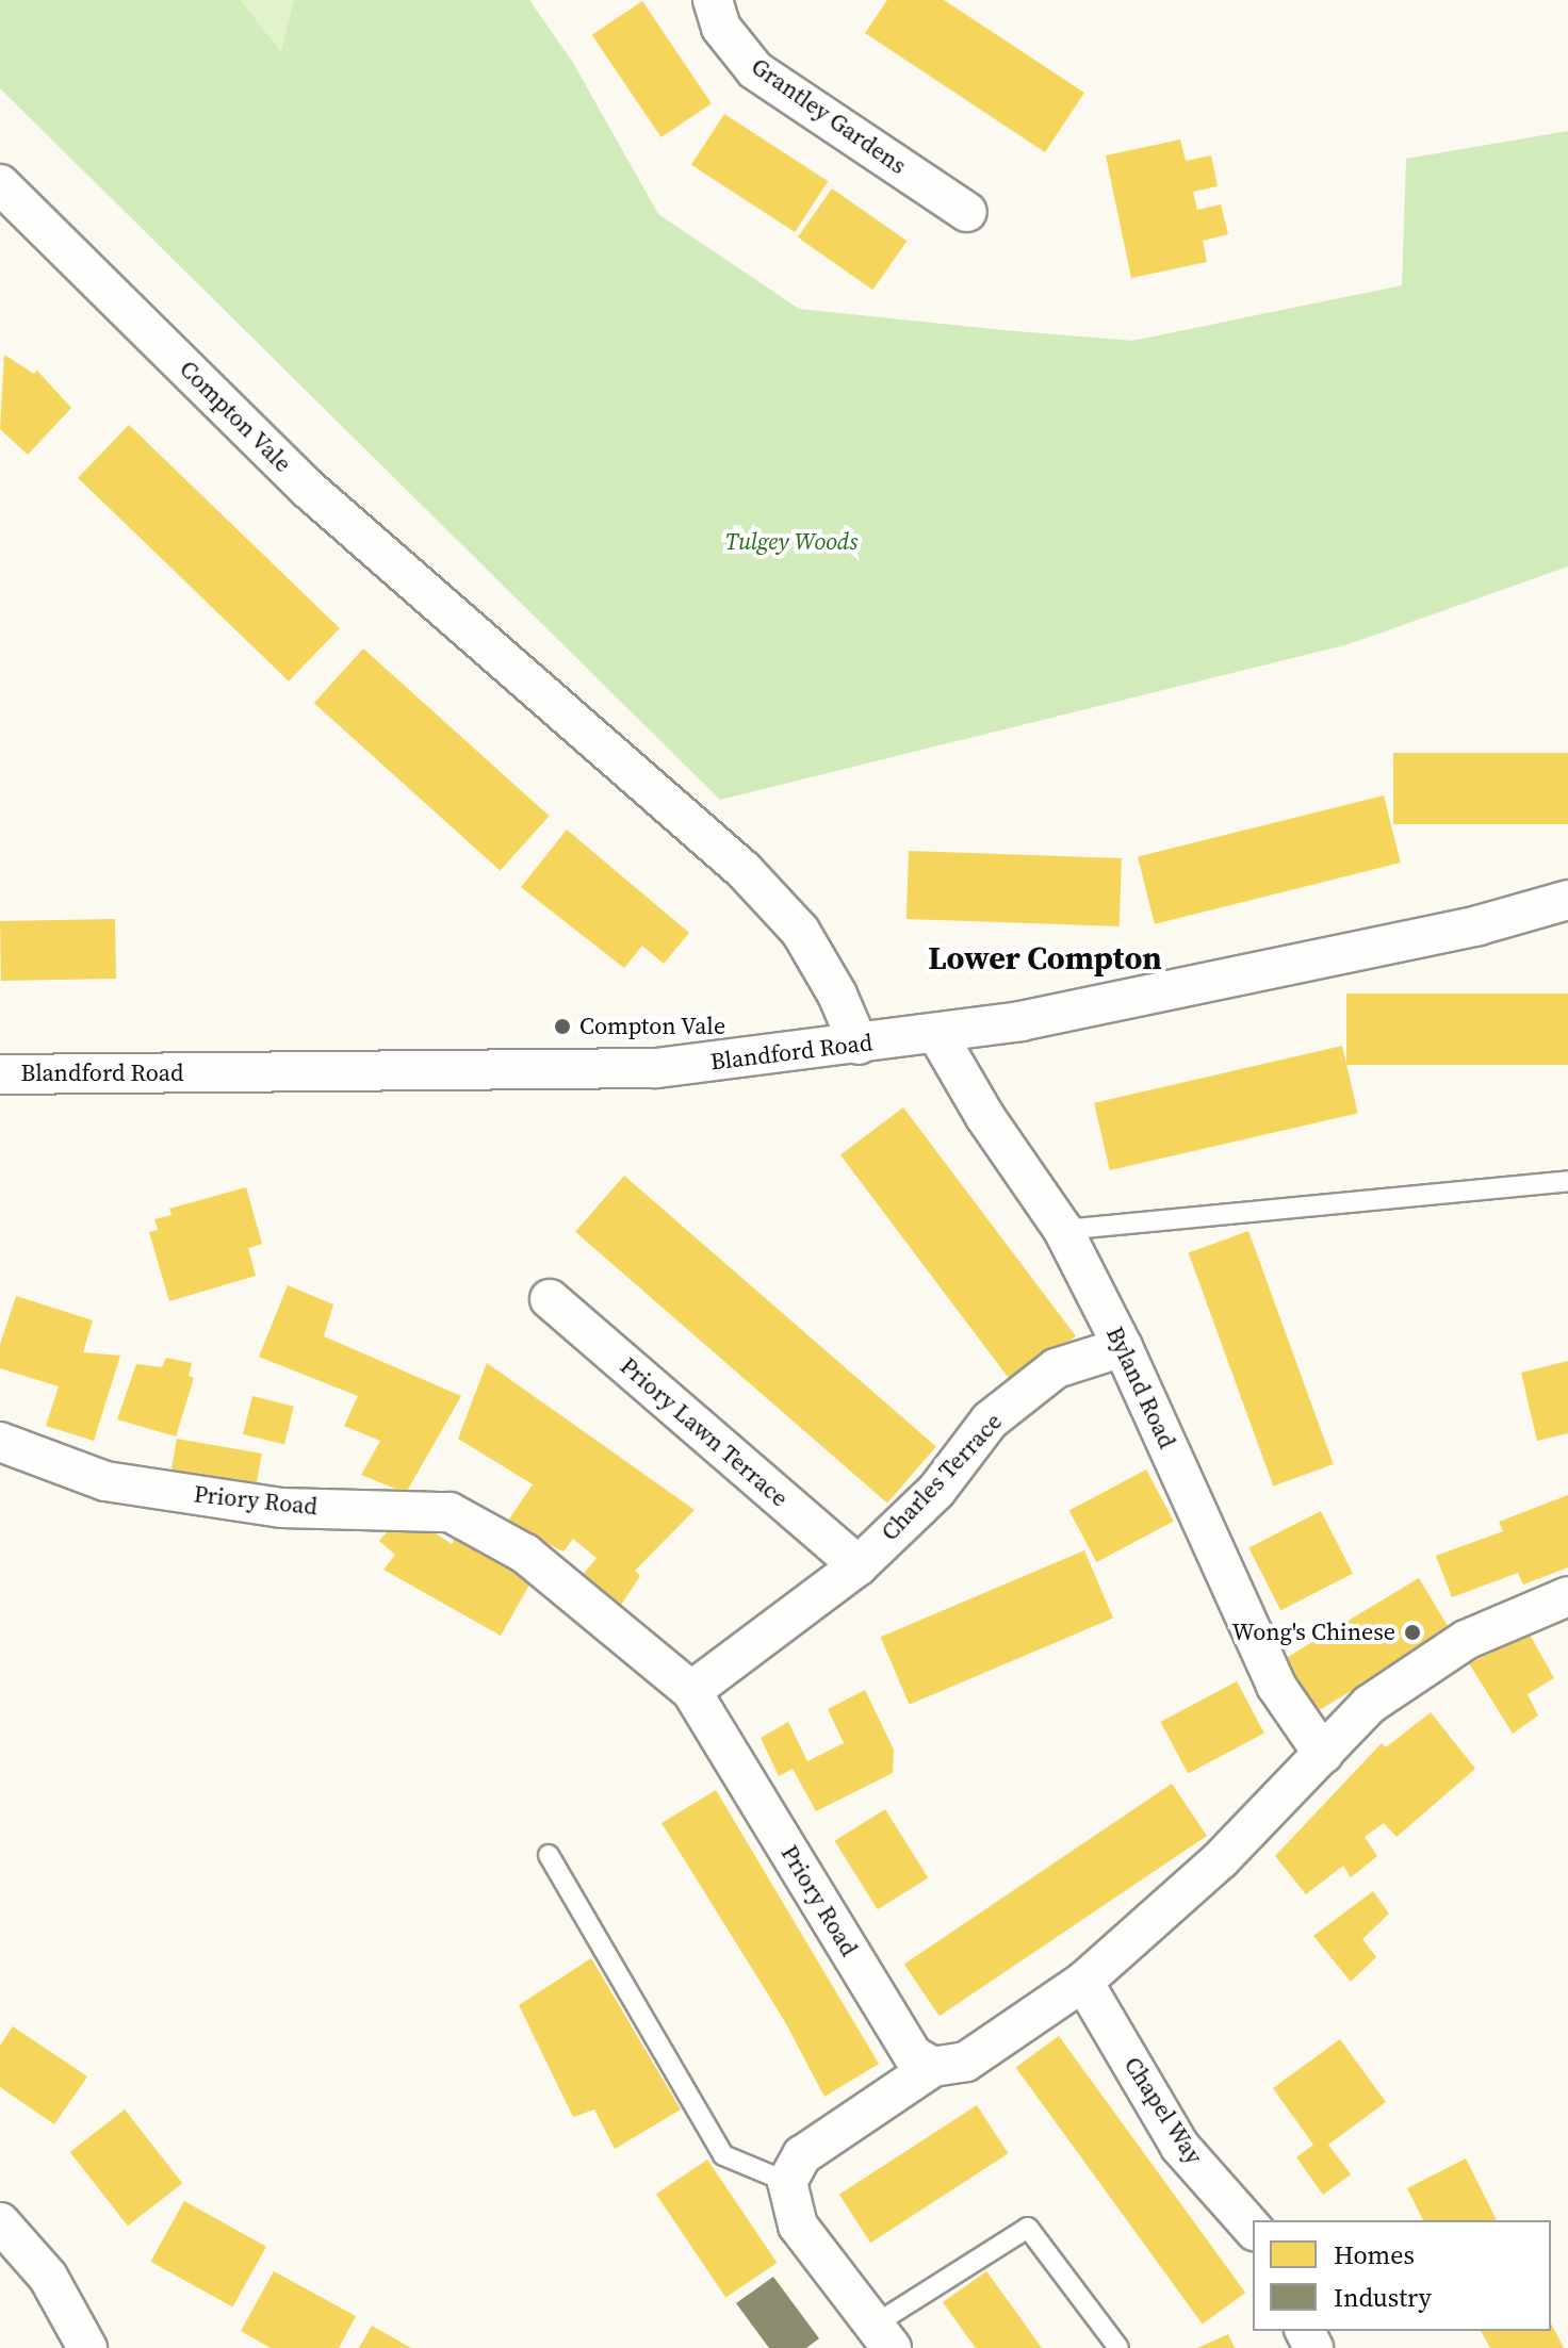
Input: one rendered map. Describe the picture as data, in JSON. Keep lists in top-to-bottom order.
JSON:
{
  "streets": {
    "street": [
      "Grantley Gardens",
      "Compton Vale",
      "Blandford Road",
      "Byland Road",
      "Priory Lawn Terrace",
      "Charles Terrace",
      "Priory Road",
      "Chapel Way"
    ]
  },
  "crossings": [
    ["Compton Vale", "Blandford Road"],
    ["Blandford Road", "Byland Road"],
    ["Byland Road", "Charles Terrace"],
    ["Priory Lawn Terrace", "Charles Terrace"],
    ["Charles Terrace", "Priory Road"]
  ],
  "districts": ["Lower Compton"],
  "parks": ["Tulgey Woods"],
  "places": ["Compton Vale", "Wong's Chinese"],
  "legend": ["Homes", "Industry"]
}
